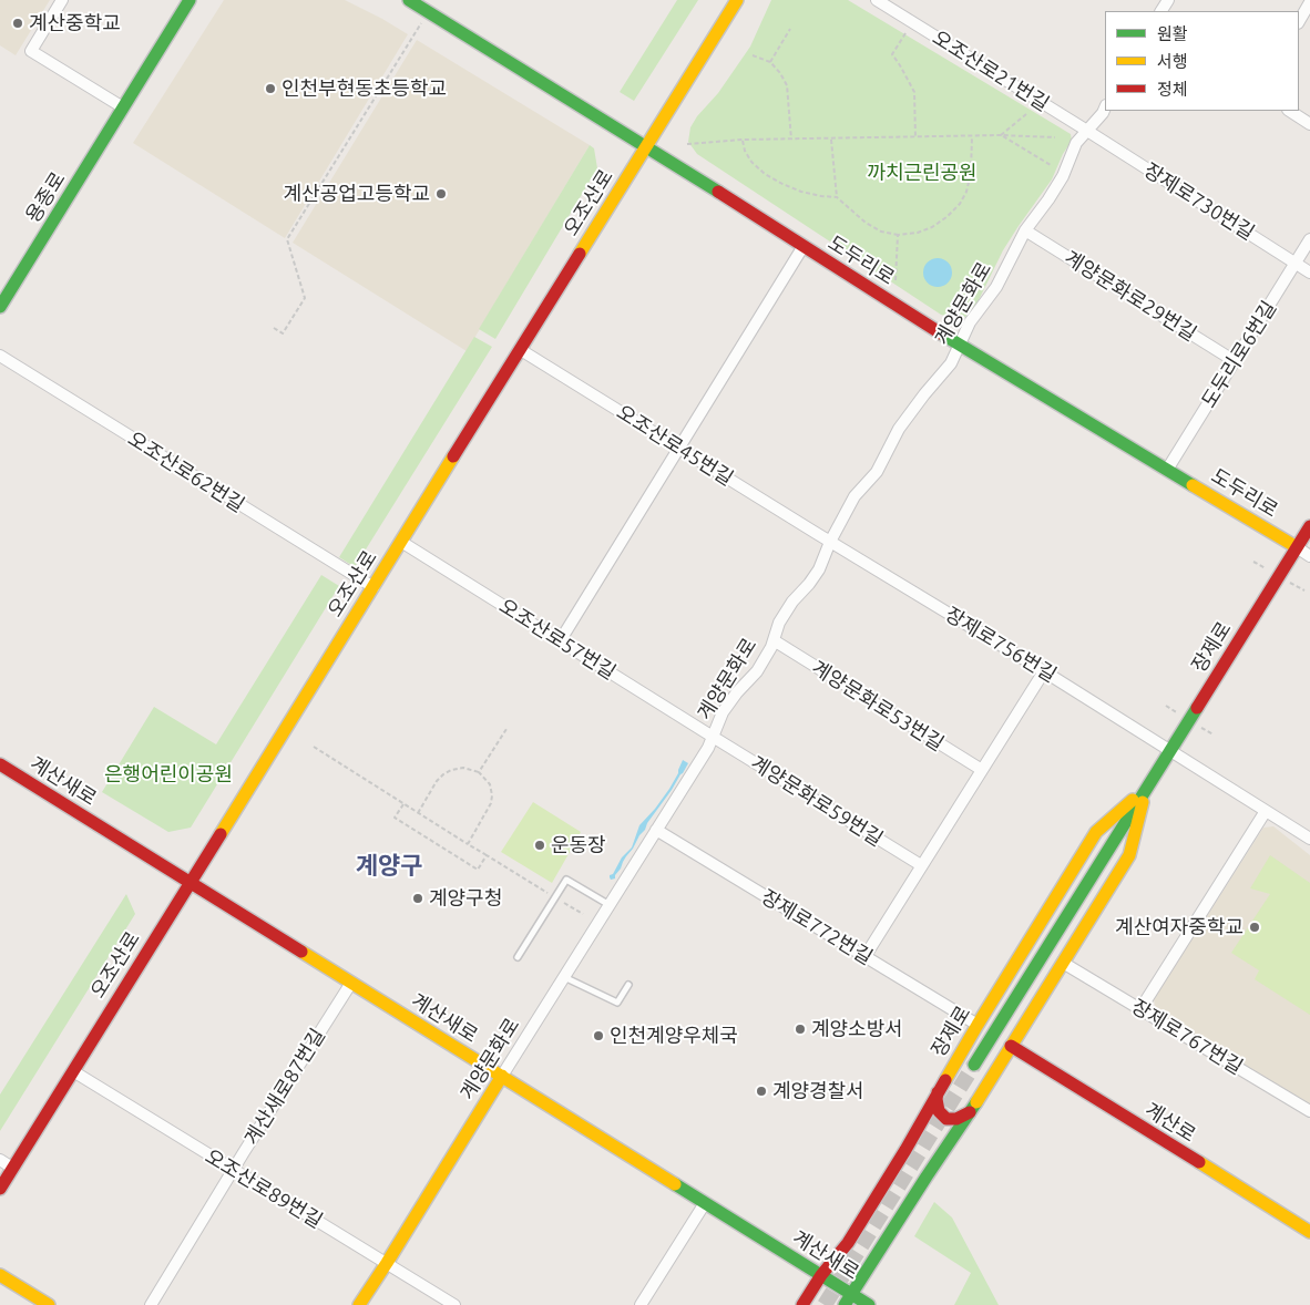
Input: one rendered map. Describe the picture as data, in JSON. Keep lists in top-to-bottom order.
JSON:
{
  "streets": {
    "street": [
      "오조산로21번길",
      "용종로",
      "장제로730번길",
      "오조산로",
      "도두리로",
      "계양문화로29번길",
      "계양문화로",
      "도두리로6번길",
      "오조산로45번길",
      "오조산로62번길",
      "오조산로57번길",
      "장제로756번길",
      "장제로",
      "계양문화로53번길",
      "계산새로",
      "계양문화로59번길",
      "장제로772번길",
      "장제로767번길",
      "계산새로87번길",
      "계산로",
      "오조산로89번길"
    ]
  },
  "crossings": [
    ["오조산로21번길", "장제로730번길"],
    ["오조산로21번길", "계양문화로"],
    ["장제로730번길", "계양문화로"],
    ["장제로730번길", "도두리로6번길"],
    ["오조산로", "도두리로"],
    ["오조산로", "오조산로45번길"],
    ["오조산로", "오조산로62번길"],
    ["오조산로", "오조산로57번길"],
    ["오조산로", "계산새로"],
    ["오조산로", "오조산로89번길"],
    ["도두리로", "계양문화로"],
    ["도두리로", "도두리로6번길"],
    ["도두리로", "장제로"],
    ["계양문화로29번길", "계양문화로"],
    ["계양문화로29번길", "도두리로6번길"],
    ["계양문화로", "오조산로45번길"],
    ["계양문화로", "오조산로57번길"],
    ["계양문화로", "장제로756번길"],
    ["계양문화로", "계양문화로53번길"],
    ["계양문화로", "계산새로"],
    ["계양문화로", "계양문화로59번길"],
    ["계양문화로", "장제로772번길"],
    ["계양문화로", "오조산로89번길"],
    ["오조산로45번길", "장제로756번길"],
    ["오조산로57번길", "계양문화로59번길"],
    ["장제로756번길", "장제로"],
    ["장제로", "계산새로"],
    ["장제로", "장제로772번길"],
    ["장제로", "장제로767번길"],
    ["장제로", "계산로"],
    ["계산새로", "계산새로87번길"],
    ["계산새로87번길", "오조산로89번길"]
  ],
  "districts": ["계양구"],
  "parks": ["까치근린공원", "은행어린이공원"],
  "places": [
    "계산중학교",
    "인천부현동초등학교",
    "계산공업고등학교",
    "운동장",
    "계양구청",
    "계산여자중학교",
    "계양소방서",
    "인천계양우체국",
    "계양경찰서"
  ],
  "legend": ["원활", "서행", "정체"]
}
